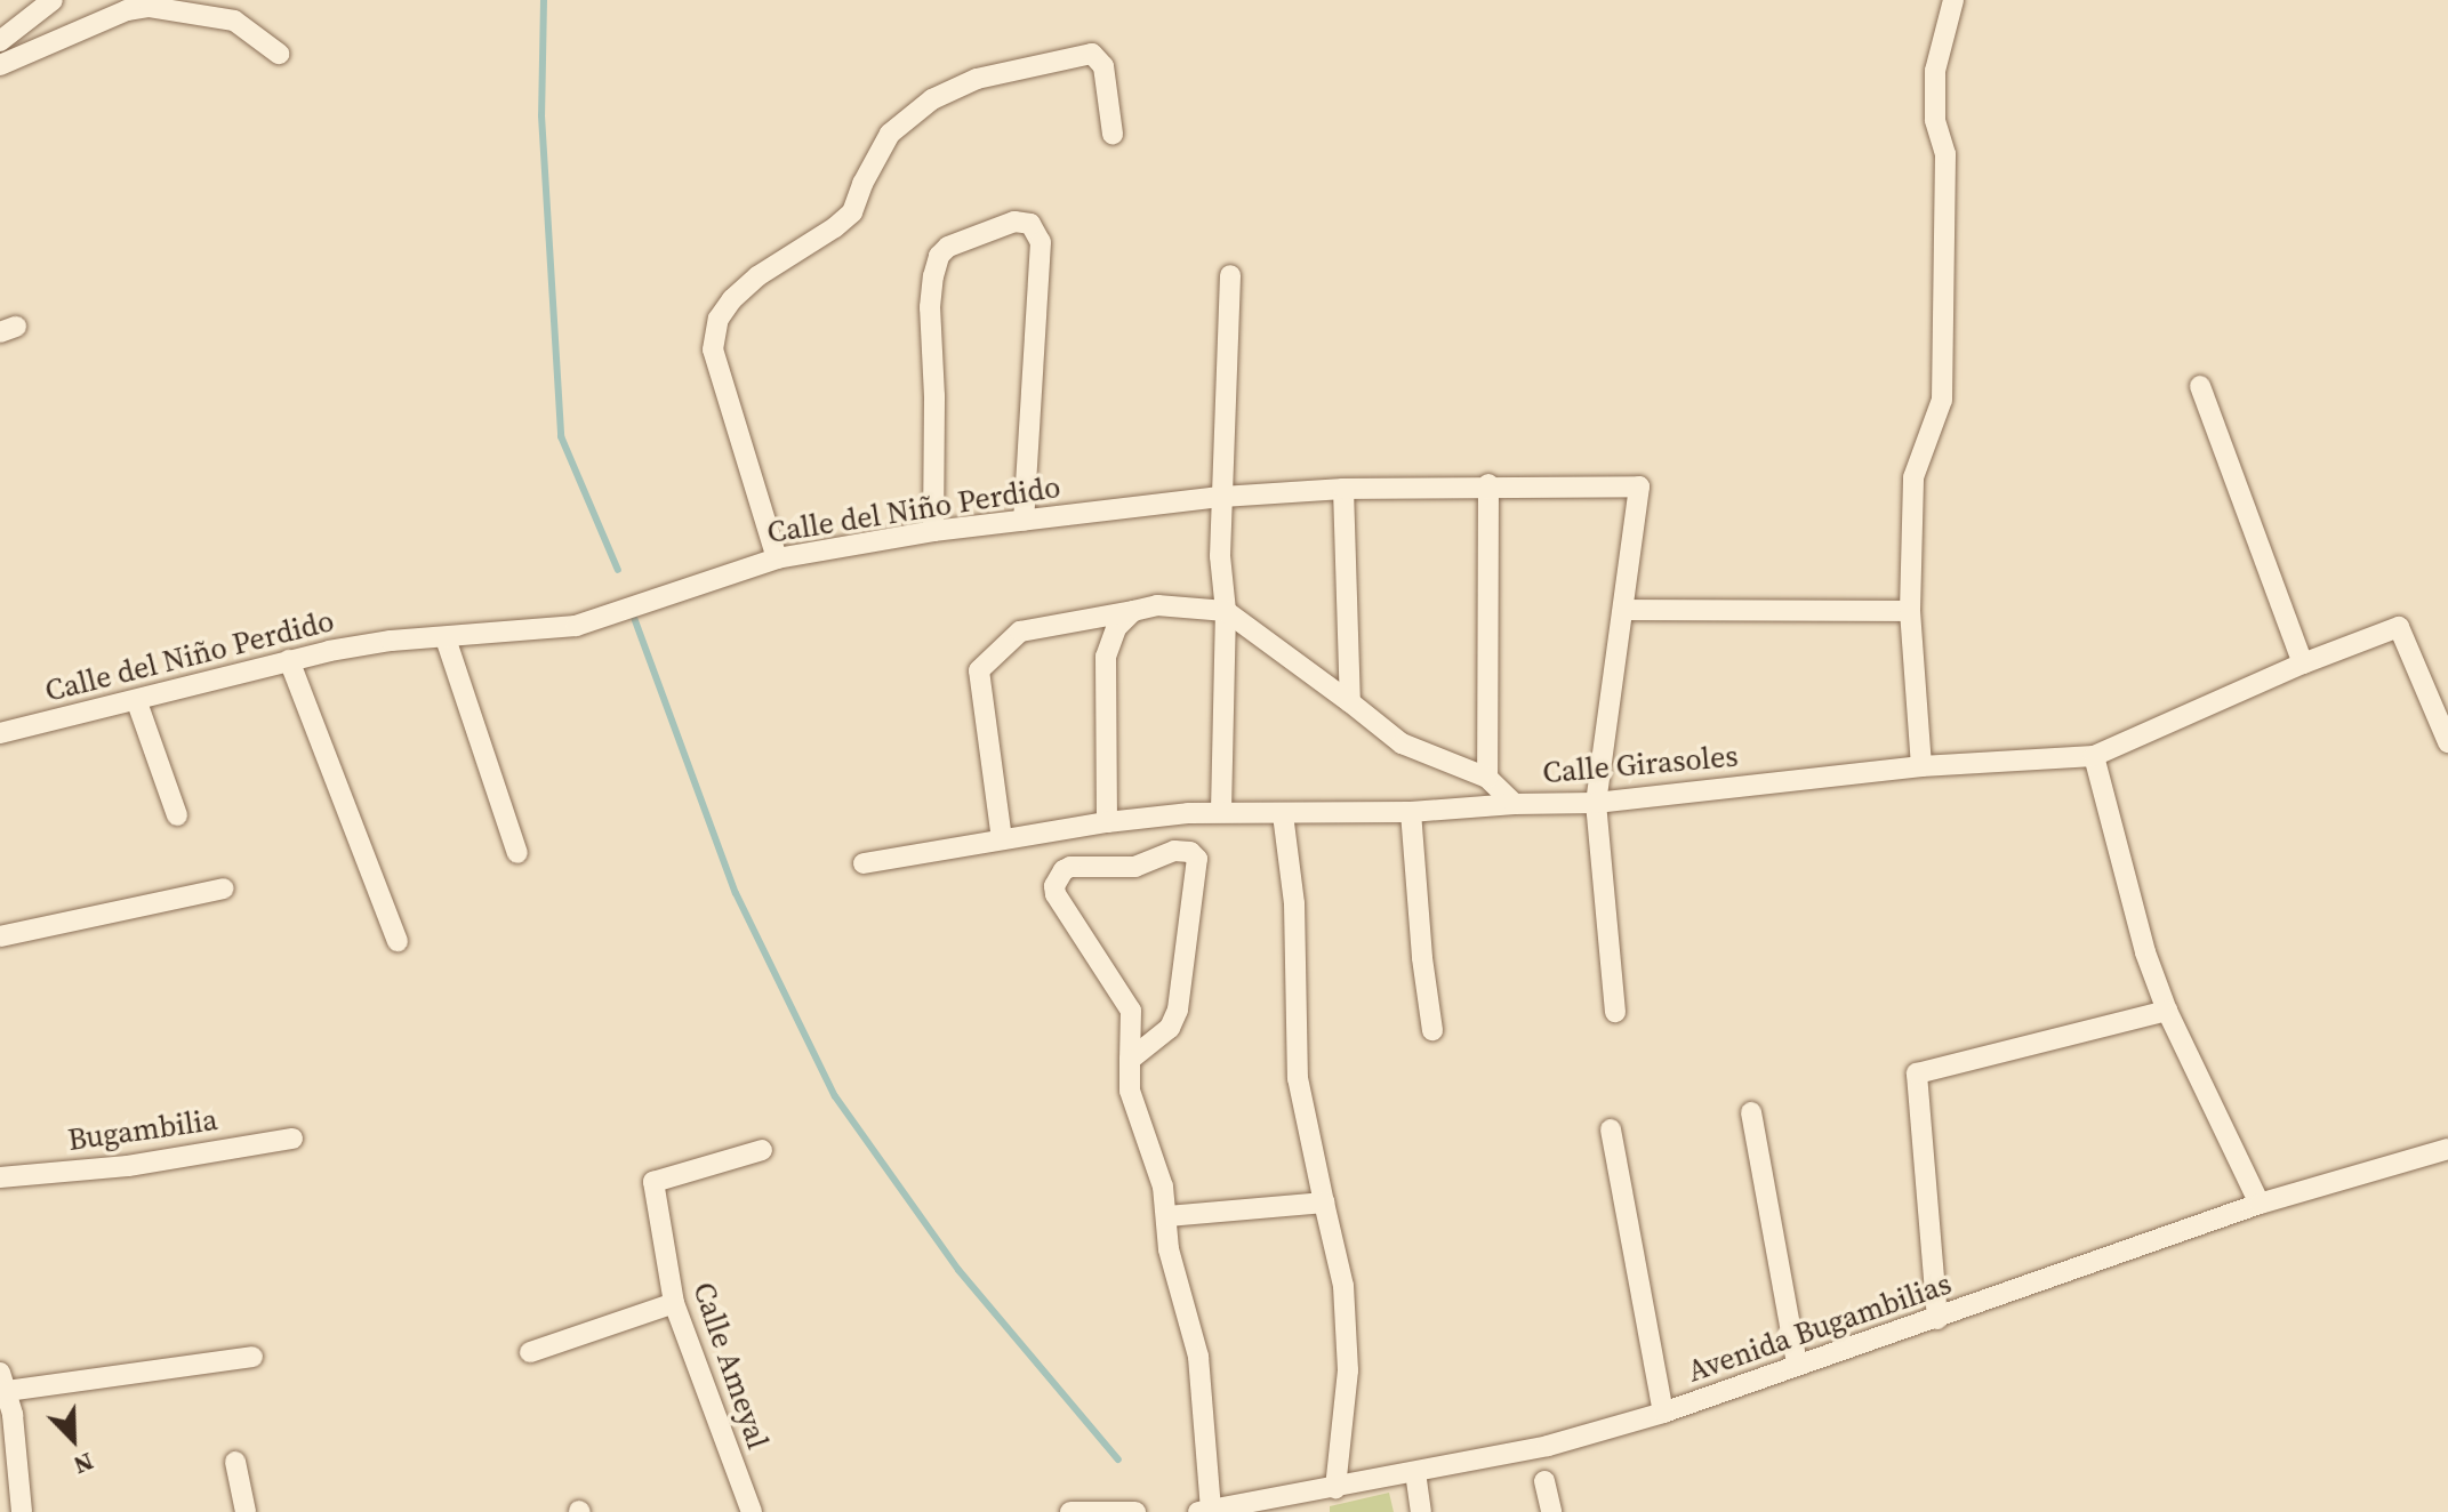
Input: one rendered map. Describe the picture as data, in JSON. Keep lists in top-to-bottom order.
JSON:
{
  "streets": {
    "street": [
      "Calle del Niño Perdido",
      "Calle Girasoles",
      "Bugambilia",
      "Avenida Bugambilias",
      "Calle Ameyal"
    ]
  },
  "north": "bottom right"
}
